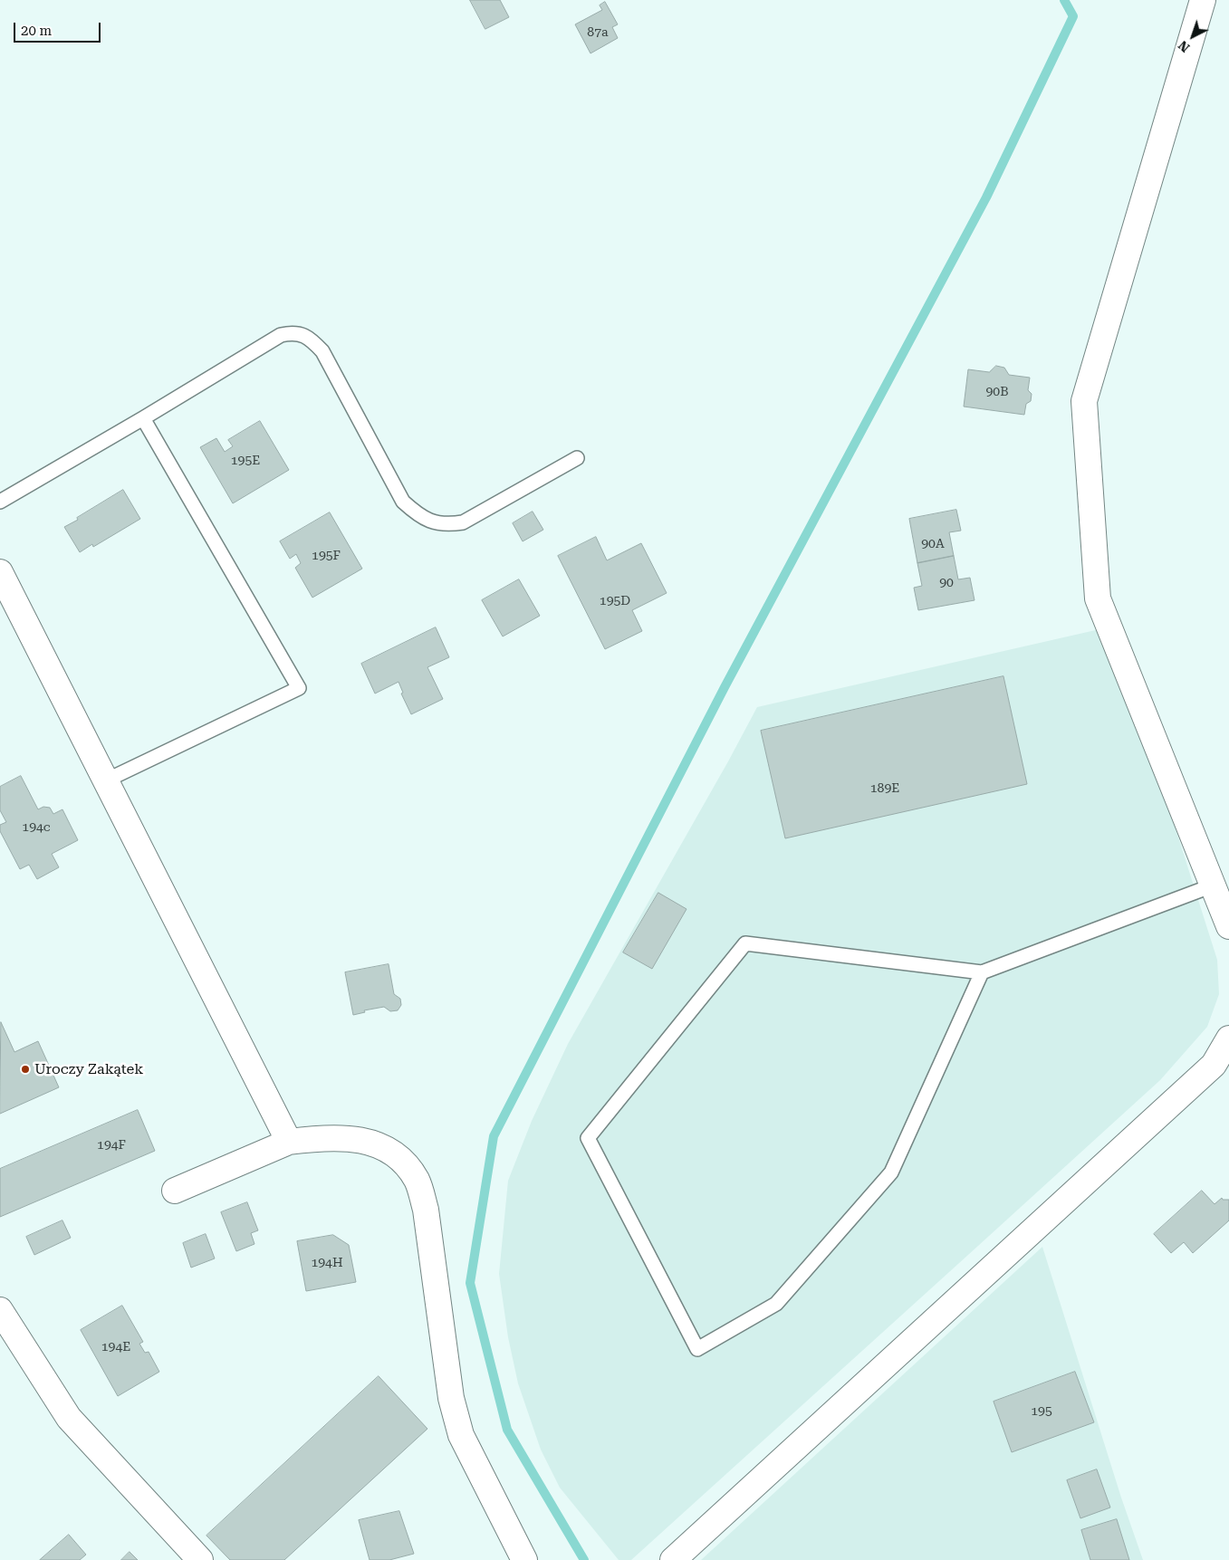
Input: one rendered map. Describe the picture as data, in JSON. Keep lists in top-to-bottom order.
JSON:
{
  "places": ["Uroczy Zakątek"],
  "house_numbers": [
    "87a",
    "90B",
    "195E",
    "90A",
    "195F",
    "90",
    "195D",
    "189E",
    "194c",
    "194F",
    "194H",
    "194E",
    "195"
  ],
  "scale_bar": "20 m",
  "north": "bottom left"
}
